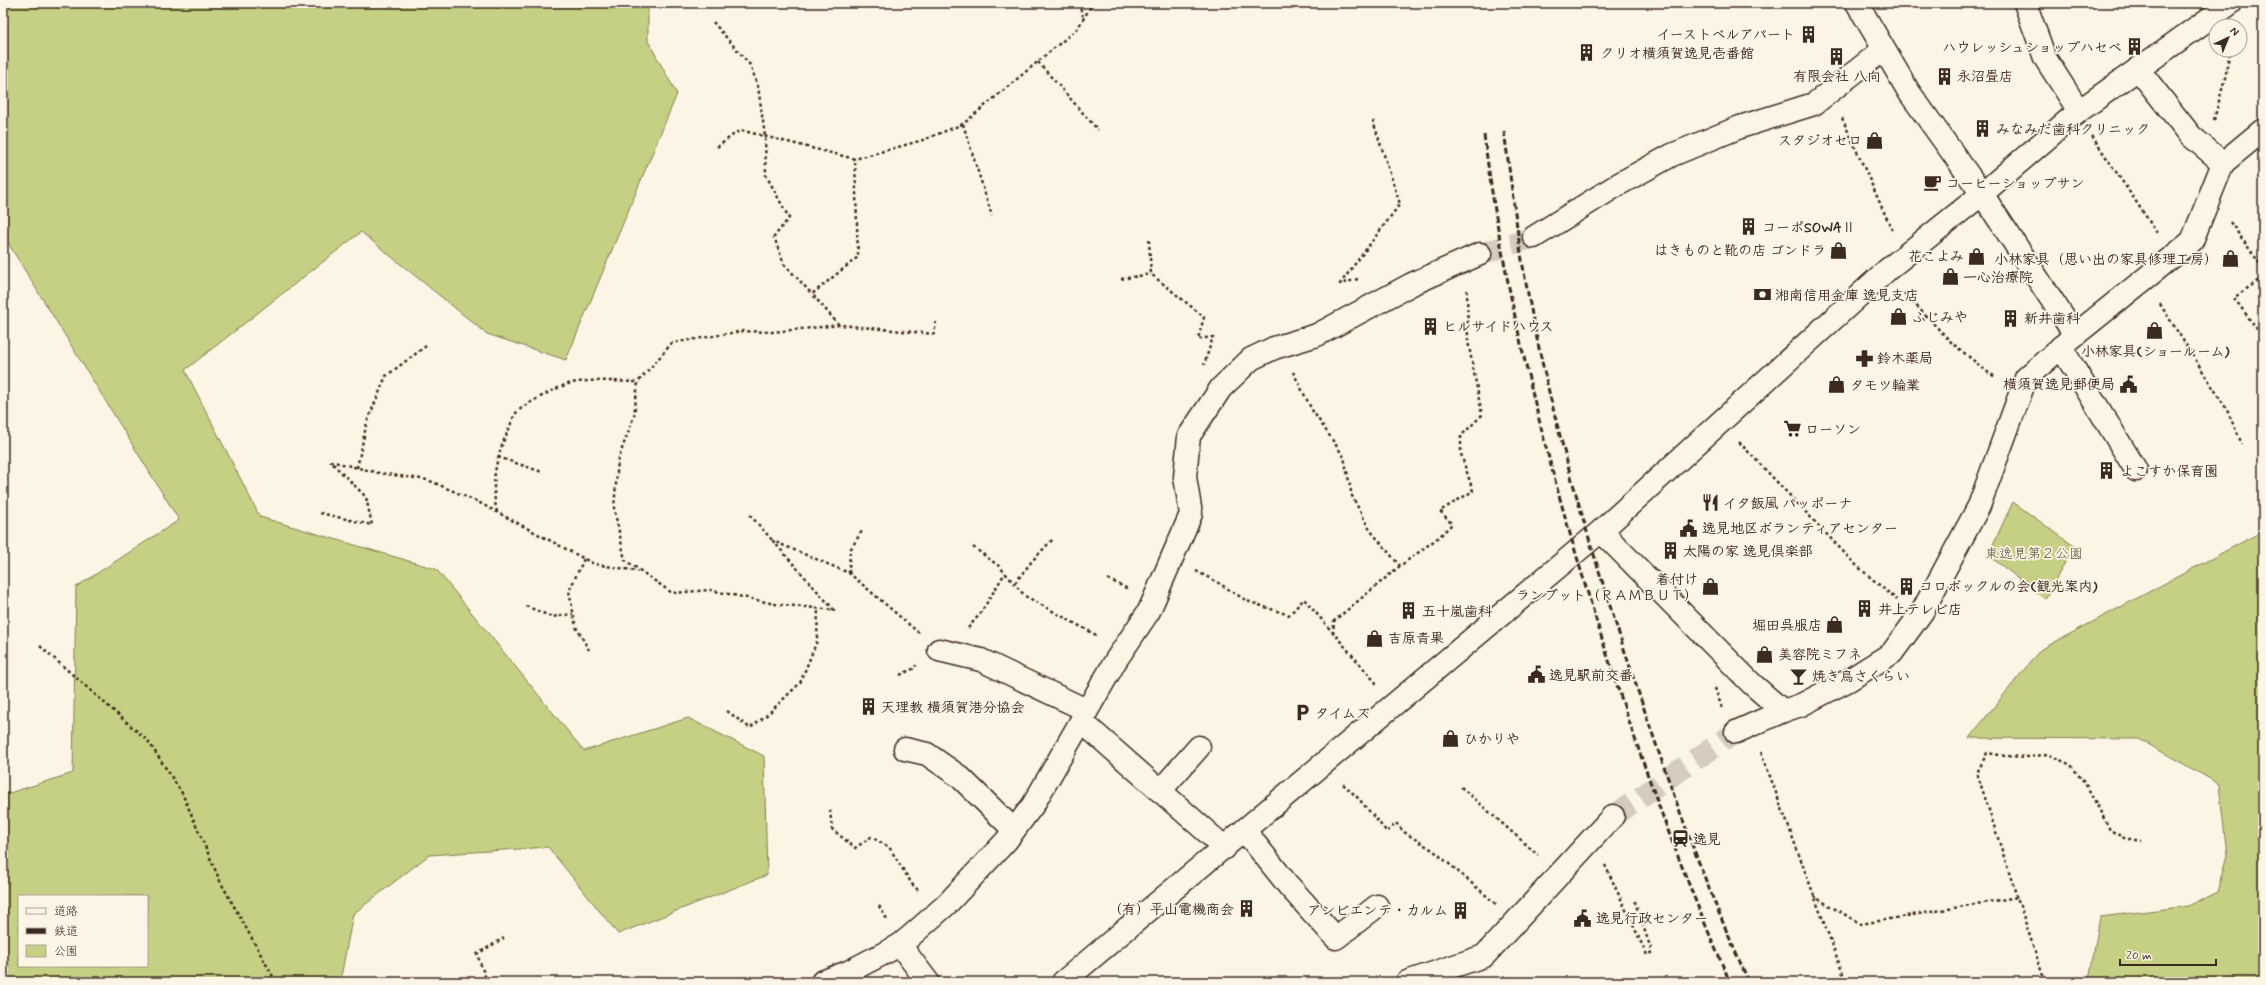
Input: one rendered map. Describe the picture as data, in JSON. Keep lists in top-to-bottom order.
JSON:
{
  "parks": ["東逸見第２公園"],
  "places": {
    "building": [
      "イーストベルアパート",
      "ハウレッシュショップハセベ",
      "クリオ横須賀逸見壱番館",
      "有限会社 八向",
      "永沼畳店",
      "みなみだ歯科クリニック",
      "コーポSOWAⅡ",
      "新井歯科",
      "ヒルサイドハウス",
      "よこすか保育園",
      "太陽の家 逸見倶楽部",
      "コロボックルの会(観光案内)",
      "井上テレビ店",
      "五十嵐歯科",
      "天理教 横須賀港分協会",
      "（有）平山電機商会",
      "アンビエンテ・カルム"
    ],
    "shop": [
      "スタジオセロ",
      "はきものと靴の店 ゴンドラ",
      "花こよみ",
      "小林家具（思い出の家具修理工房）",
      "一心治療院",
      "ふじみや",
      "小林家具(ショールーム)",
      "タモツ輪業",
      "着付け ランブット（ＲＡＭＢＵＴ）",
      "堀田呉服店",
      "吉原青果",
      "美容院ミフネ",
      "ひかりや"
    ],
    "cafe": ["コーヒーショップサン"],
    "bank": ["湘南信用金庫 逸見支店"],
    "pharmacy": ["鈴木薬局"],
    "public building": [
      "横須賀逸見郵便局",
      "逸見地区ボランティアセンター",
      "逸見駅前交番",
      "逸見行政センター"
    ],
    "supermarket": ["ローソン"],
    "restaurant": ["イタ飯風 パッポーナ"],
    "bar": ["焼き鳥さくらい"],
    "parking": ["タイムズ"],
    "station": ["逸見"]
  },
  "legend": ["道路", "鉄道", "公園"],
  "scale_bar": "20 m",
  "north": "top right"
}
